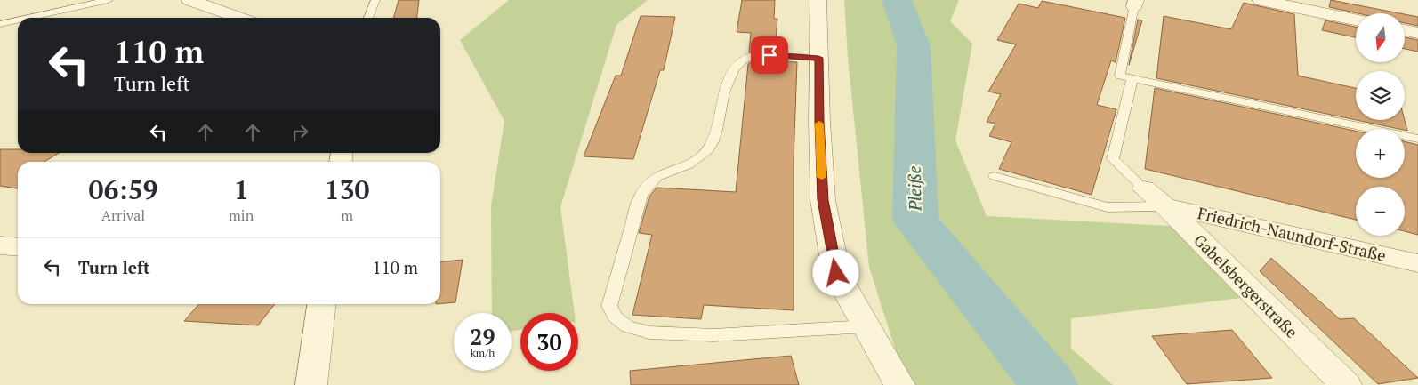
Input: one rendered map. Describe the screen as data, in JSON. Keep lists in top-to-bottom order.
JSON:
{
  "streets": {
    "street": ["Friedrich-Naundorf-Straße", "Gabelsbergerstraße"]
  },
  "crossings": [
    ["Friedrich-Naundorf-Straße", "Gabelsbergerstraße"]
  ],
  "water": ["Pleiße"],
  "north": "bottom",
  "page": {
    "map_buttons": ["+", "−"],
    "turn": ["110 m", "Turn left"],
    "eta": [
      "06:59",
      "Arrival",
      "1",
      "min",
      "130",
      "m"
    ],
    "list": [
      {
        "name": "Turn left",
        "value": "110 m"
      }
    ],
    "speed": "29 km/h",
    "limit": "30"
  }
}
